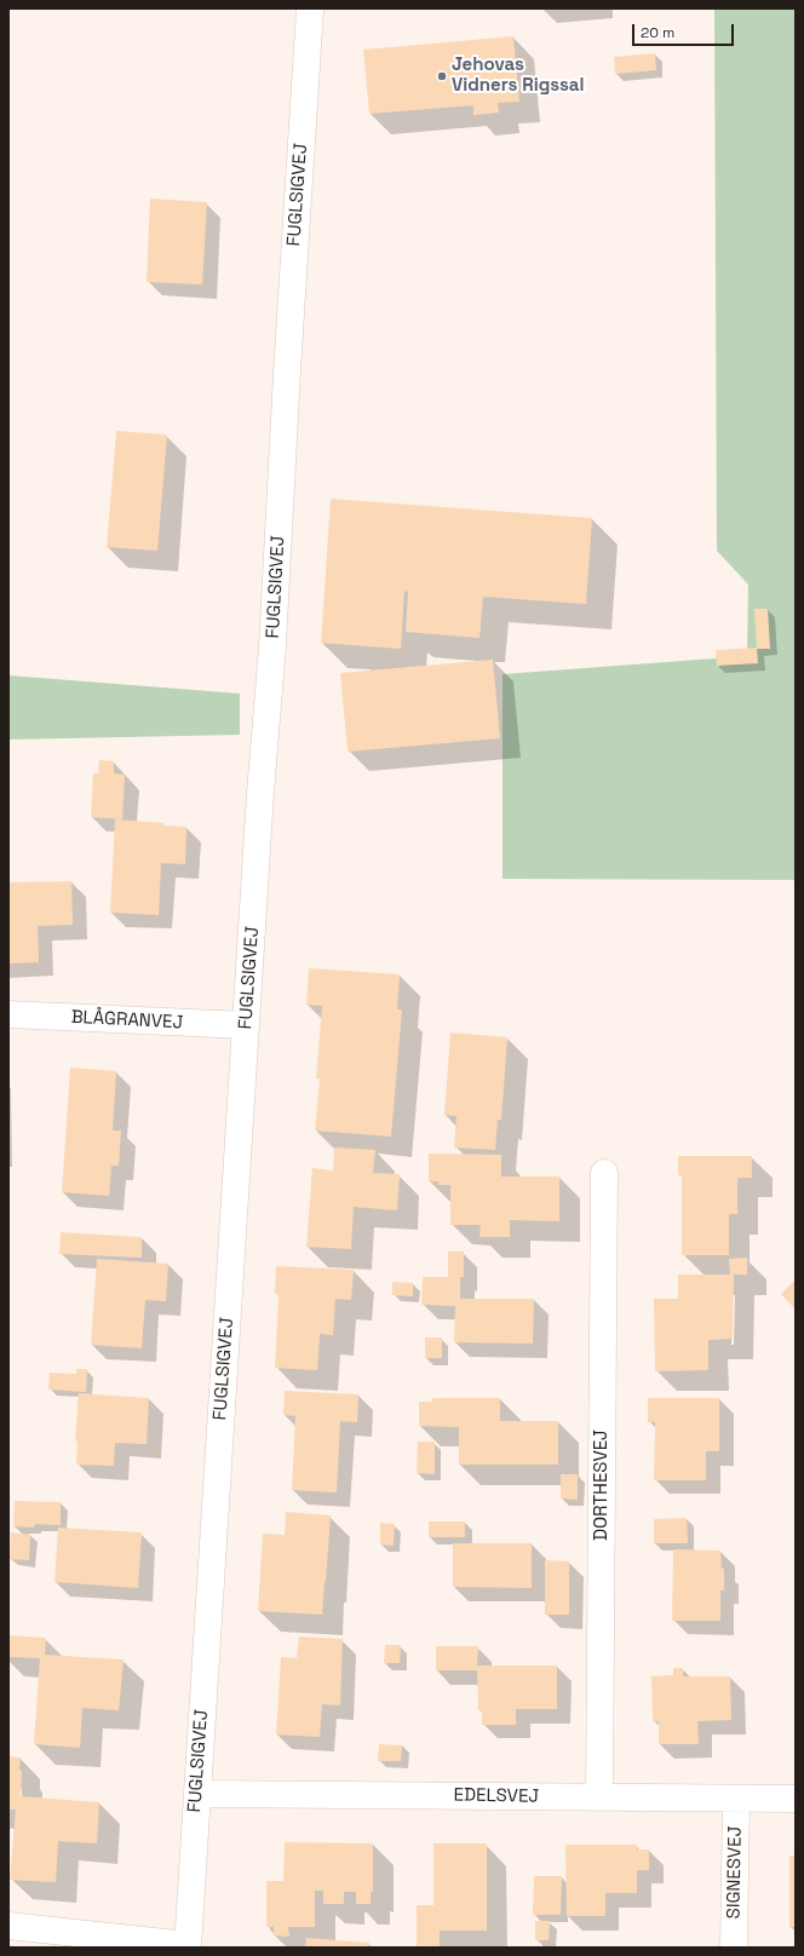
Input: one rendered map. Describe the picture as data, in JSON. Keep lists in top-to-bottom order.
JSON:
{
  "streets": {
    "street": [
      "FUGLSIGVEJ",
      "BLÅGRANVEJ",
      "DORTHESVEJ",
      "EDELSVEJ",
      "SIGNESVEJ"
    ]
  },
  "crossings": [
    ["FUGLSIGVEJ", "BLÅGRANVEJ"],
    ["FUGLSIGVEJ", "EDELSVEJ"],
    ["DORTHESVEJ", "EDELSVEJ"],
    ["EDELSVEJ", "SIGNESVEJ"]
  ],
  "places": ["Jehovas Vidners Rigssal"],
  "scale_bar": "20 m"
}
